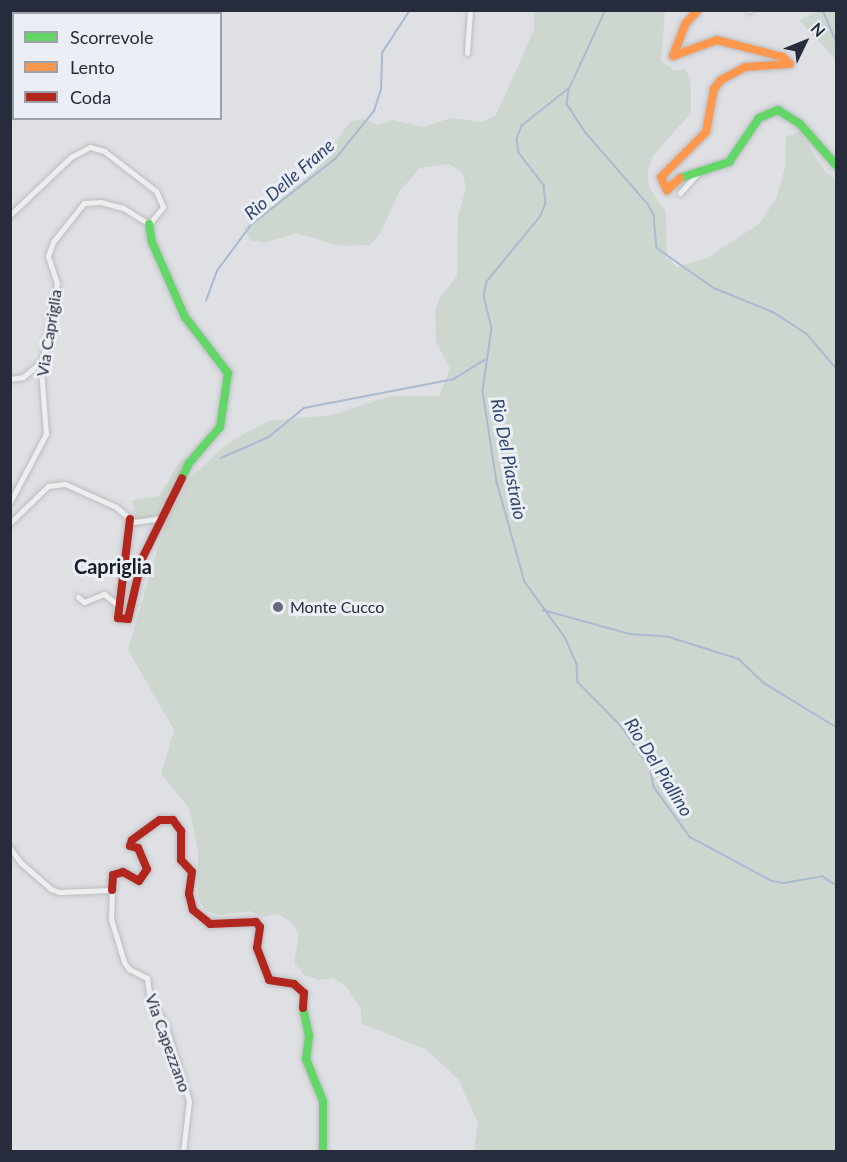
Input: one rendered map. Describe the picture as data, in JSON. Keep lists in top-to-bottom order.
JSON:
{
  "streets": {
    "street": ["Via Capriglia", "Via Capezzano"]
  },
  "districts": ["Capriglia"],
  "water": ["Rio Delle Frane", "Rio Del Piastraio", "Rio Del Piallino"],
  "places": ["Monte Cucco"],
  "legend": ["Scorrevole", "Lento", "Coda"],
  "north": "top right"
}
